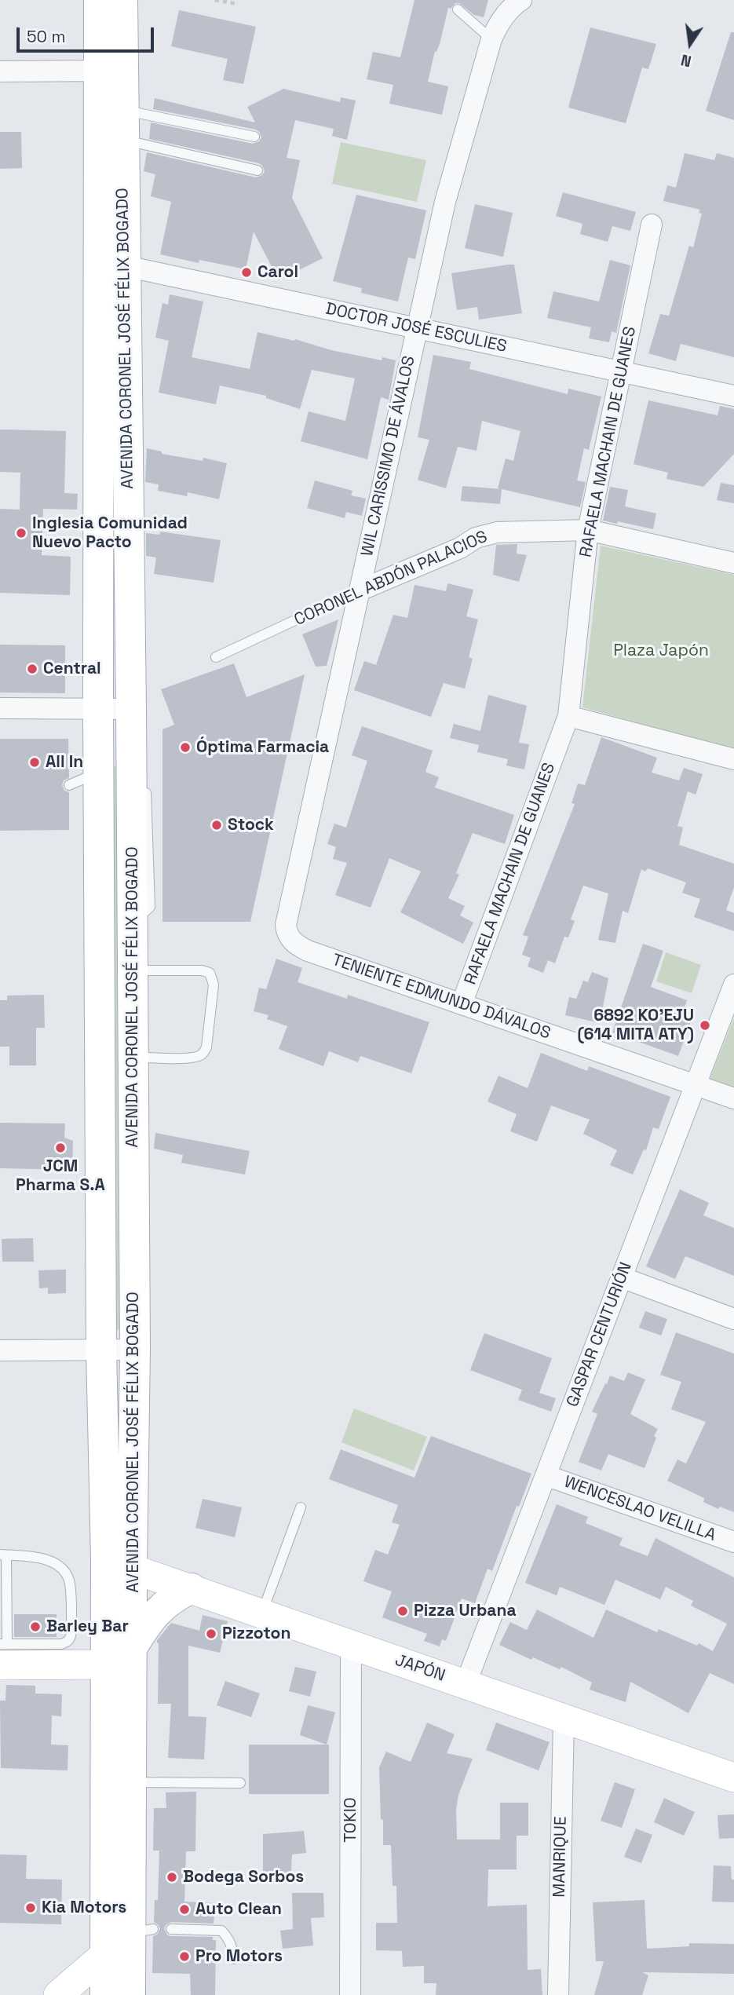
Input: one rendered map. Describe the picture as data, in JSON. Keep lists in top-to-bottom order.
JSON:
{
  "streets": {
    "main road": ["AVENIDA CORONEL JOSÉ FÉLIX BOGADO"],
    "street": [
      "DOCTOR JOSÉ ESCULIES",
      "RAFAELA MACHAIN DE GUANES",
      "WIL CARISSIMO DE ÁVALOS",
      "CORONEL ABDÓN PALACIOS",
      "TENIENTE EDMUNDO DÁVALOS",
      "GASPAR CENTURIÓN",
      "WENCESLAO VELILLA",
      "JAPÓN",
      "TOKIO",
      "MANRIQUE"
    ]
  },
  "crossings": [
    ["DOCTOR JOSÉ ESCULIES", "AVENIDA CORONEL JOSÉ FÉLIX BOGADO"],
    ["DOCTOR JOSÉ ESCULIES", "RAFAELA MACHAIN DE GUANES"],
    ["DOCTOR JOSÉ ESCULIES", "WIL CARISSIMO DE ÁVALOS"],
    ["AVENIDA CORONEL JOSÉ FÉLIX BOGADO", "JAPÓN"],
    ["RAFAELA MACHAIN DE GUANES", "CORONEL ABDÓN PALACIOS"],
    ["RAFAELA MACHAIN DE GUANES", "TENIENTE EDMUNDO DÁVALOS"],
    ["WIL CARISSIMO DE ÁVALOS", "CORONEL ABDÓN PALACIOS"],
    ["WIL CARISSIMO DE ÁVALOS", "TENIENTE EDMUNDO DÁVALOS"],
    ["TENIENTE EDMUNDO DÁVALOS", "GASPAR CENTURIÓN"],
    ["GASPAR CENTURIÓN", "WENCESLAO VELILLA"],
    ["GASPAR CENTURIÓN", "JAPÓN"],
    ["JAPÓN", "TOKIO"],
    ["JAPÓN", "MANRIQUE"]
  ],
  "parks": ["Plaza Japón"],
  "places": [
    "Carol",
    "Inglesia Comunidad Nuevo Pacto",
    "Central",
    "Óptima Farmacia",
    "All In",
    "Stock",
    "6892 KO'EJU (614 MITA ATY)",
    "JCM Pharma S.A",
    "Pizza Urbana",
    "Barley Bar",
    "Pizzoton",
    "Bodega Sorbos",
    "Kia Motors",
    "Auto Clean",
    "Pro Motors"
  ],
  "scale_bar": "50 m",
  "north": "bottom"
}
